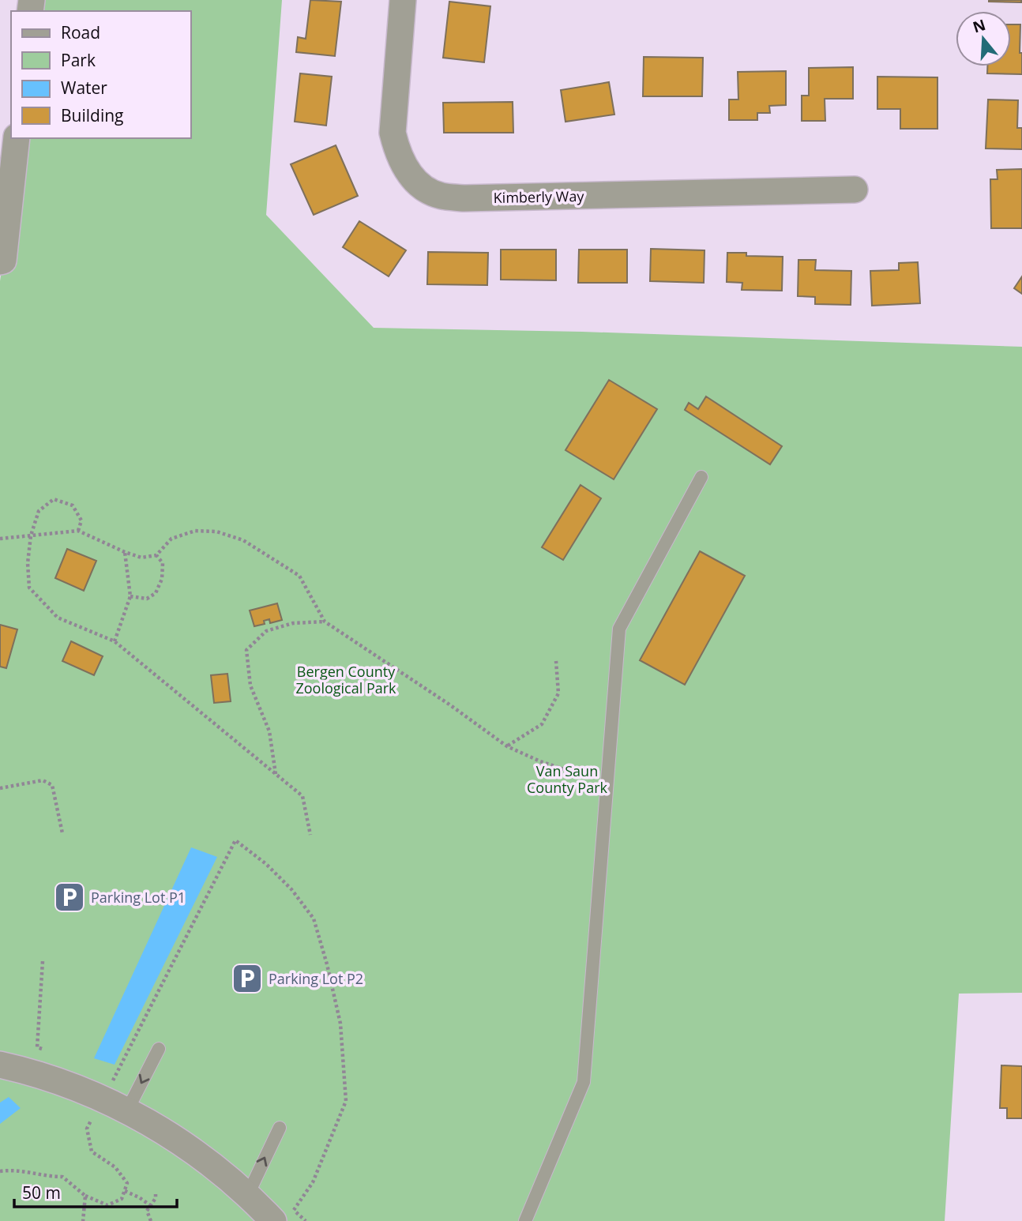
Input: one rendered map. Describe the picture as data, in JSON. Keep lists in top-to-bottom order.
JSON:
{
  "streets": {
    "street": ["Kimberly Way"]
  },
  "parks": ["Bergen County Zoological Park", "Van Saun County Park"],
  "places": {
    "parking": ["Parking Lot P1", "Parking Lot P2"]
  },
  "legend": [
    "Road",
    "Park",
    "Water",
    "Building"
  ],
  "scale_bar": "50 m",
  "north": "top"
}
